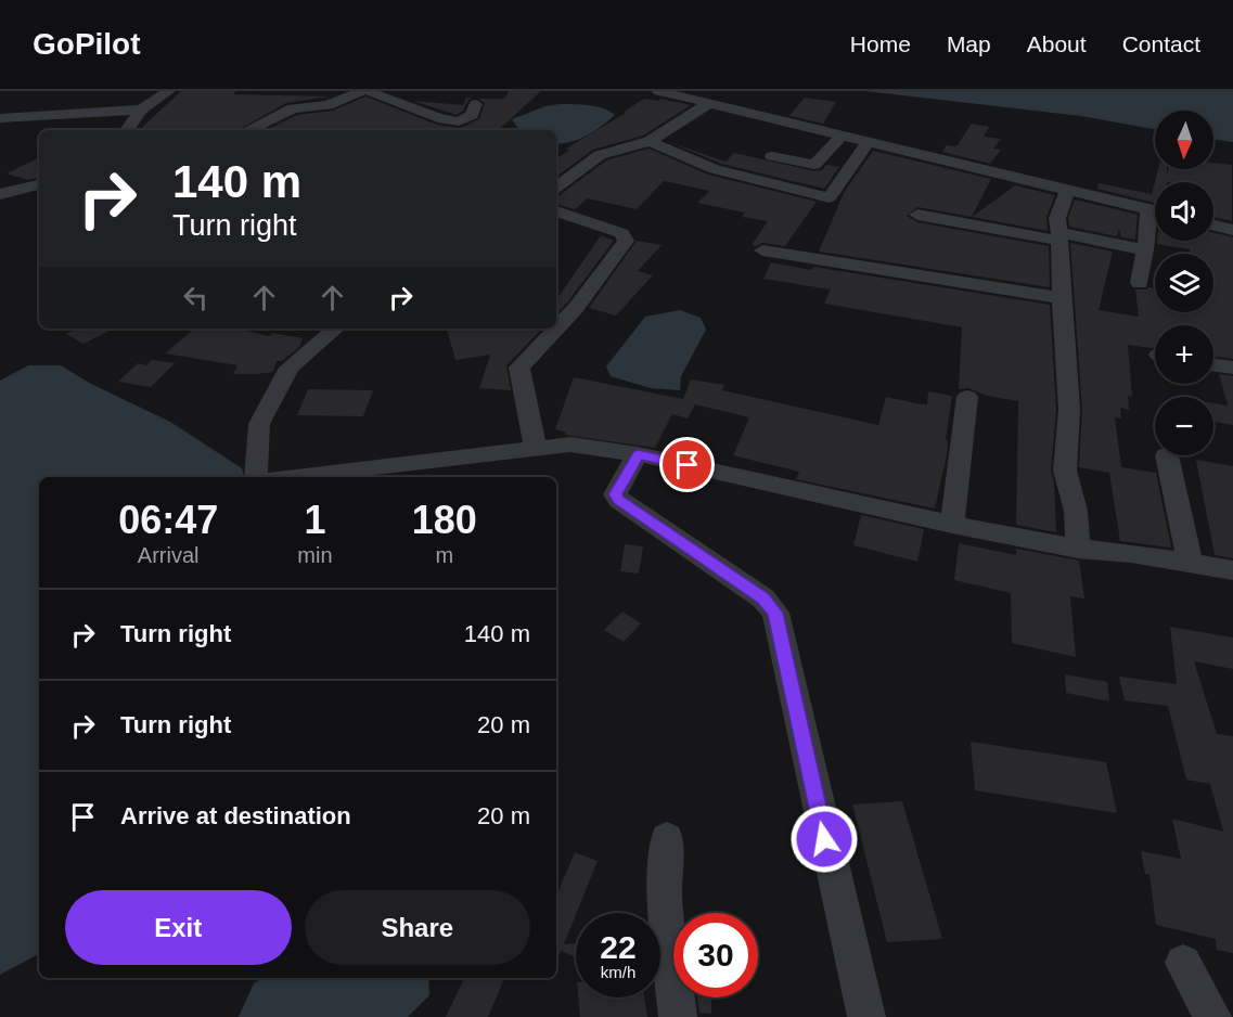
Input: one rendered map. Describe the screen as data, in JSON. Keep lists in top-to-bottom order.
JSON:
{
  "north": "bottom",
  "page": {
    "header": "GoPilot",
    "nav": [
      "Home",
      "Map",
      "About",
      "Contact"
    ],
    "map_buttons": ["+", "−"],
    "turn": ["140 m", "Turn right"],
    "eta": [
      "06:47",
      "Arrival",
      "1",
      "min",
      "180",
      "m"
    ],
    "list": [
      {
        "name": "Turn right",
        "value": "140 m"
      },
      {
        "name": "Turn right",
        "value": "20 m"
      },
      {
        "name": "Arrive at destination",
        "value": "20 m"
      }
    ],
    "buttons": ["Exit", "Share"],
    "speed": "22 km/h",
    "limit": "30"
  }
}
